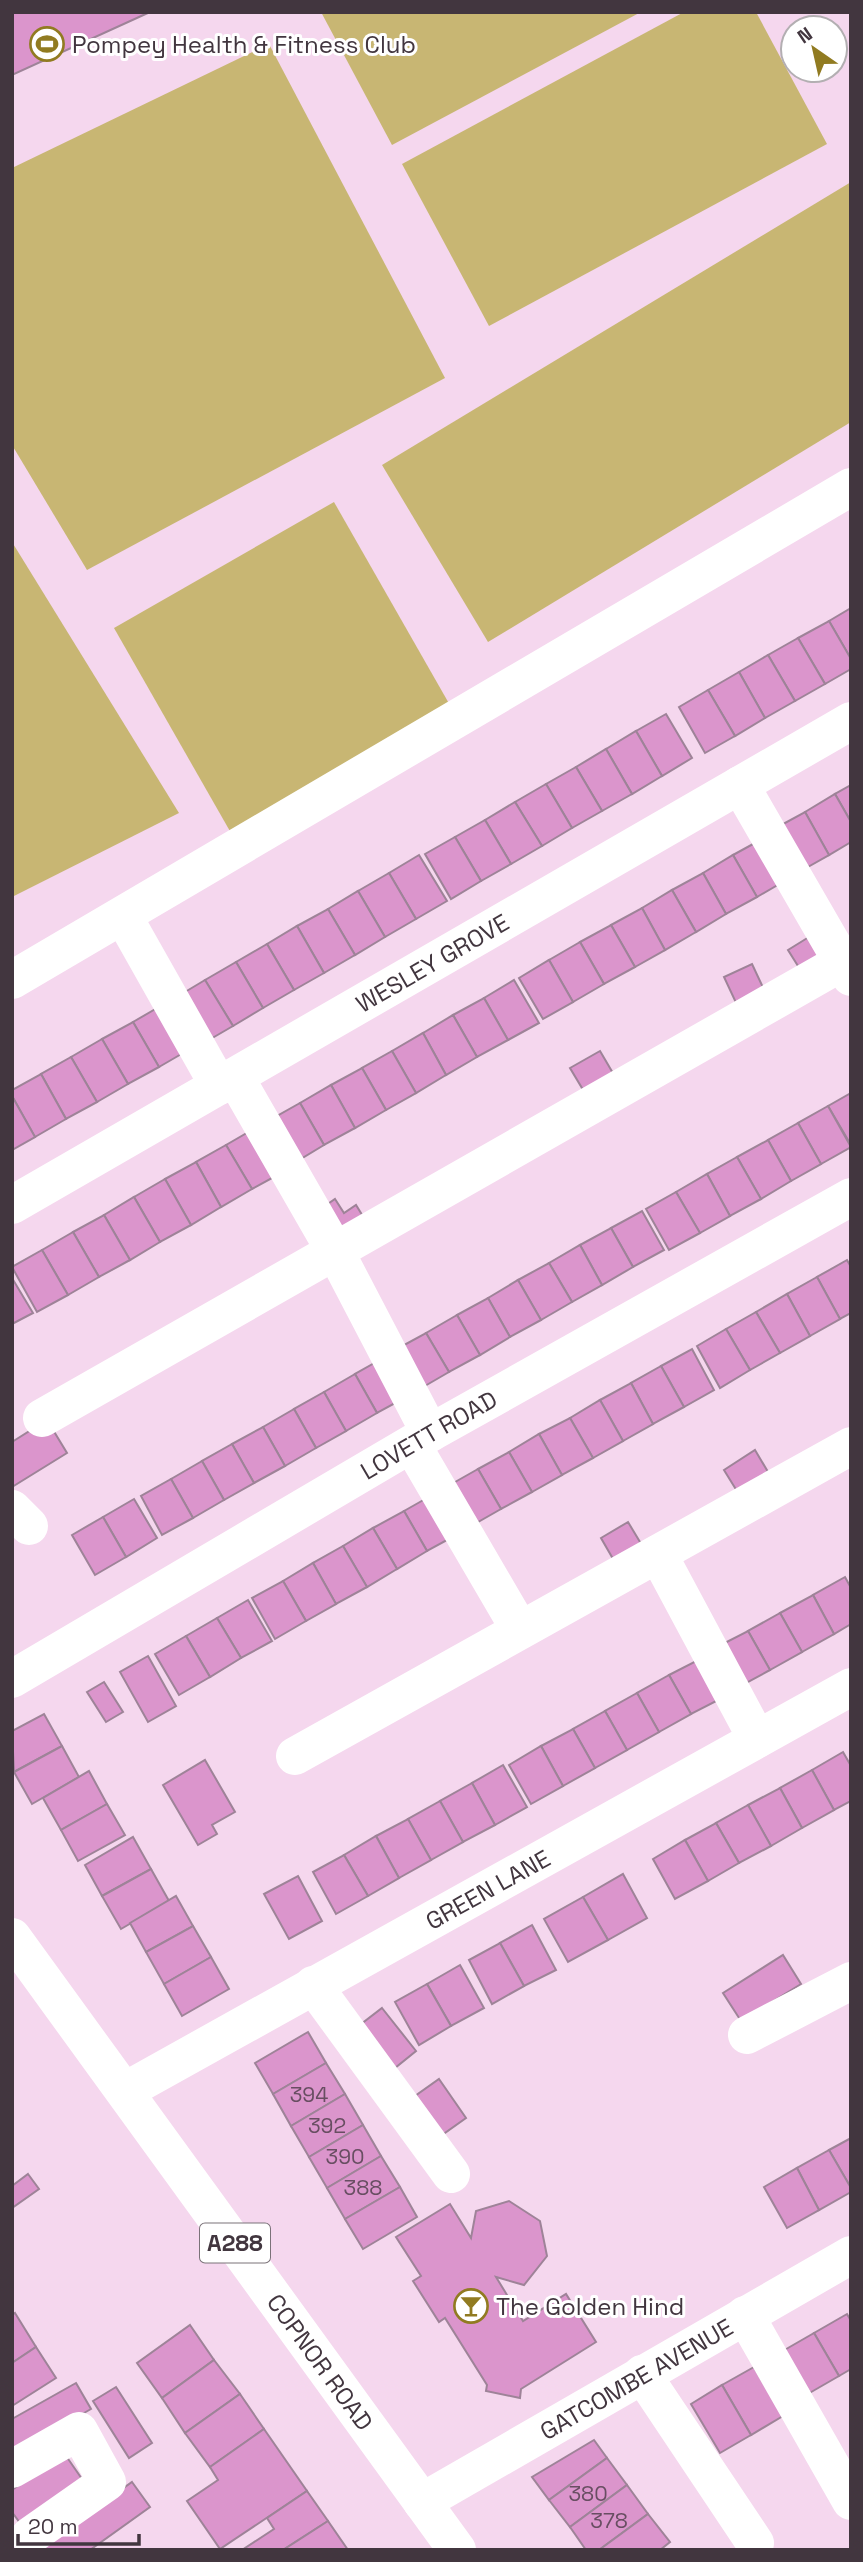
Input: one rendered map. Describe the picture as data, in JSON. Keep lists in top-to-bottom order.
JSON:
{
  "streets": {
    "street": [
      "WESLEY GROVE",
      "LOVETT ROAD",
      "GREEN LANE",
      "A288",
      "COPNOR ROAD",
      "GATCOMBE AVENUE"
    ]
  },
  "crossings": [
    ["GREEN LANE", "COPNOR ROAD"],
    ["COPNOR ROAD", "GATCOMBE AVENUE"]
  ],
  "places": {
    "sports": ["Pompey Health & Fitness Club"],
    "bar": ["The Golden Hind"]
  },
  "house_numbers": [
    "394",
    "392",
    "390",
    "388",
    "380",
    "378"
  ],
  "scale_bar": "20 m",
  "north": "top left"
}
